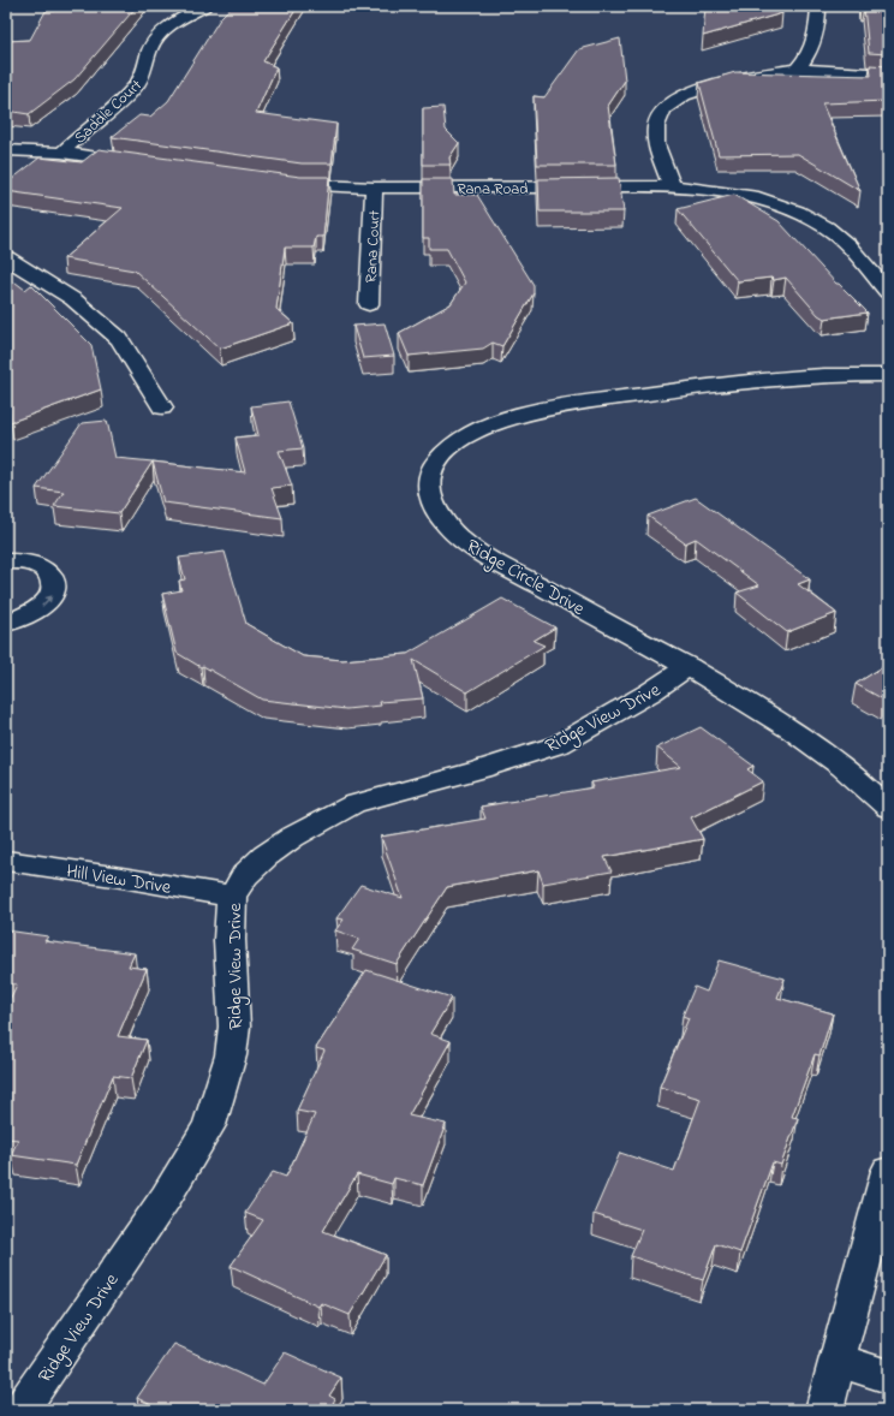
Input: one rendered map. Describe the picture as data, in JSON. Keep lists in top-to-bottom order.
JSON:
{
  "streets": {
    "street": [
      "Saddle Court",
      "Rana Road",
      "Rana Court",
      "Ridge Circle Drive",
      "Ridge View Drive",
      "Hill View Drive"
    ]
  },
  "crossings": [
    ["Rana Road", "Rana Court"],
    ["Ridge Circle Drive", "Ridge View Drive"],
    ["Ridge View Drive", "Hill View Drive"]
  ]
}
